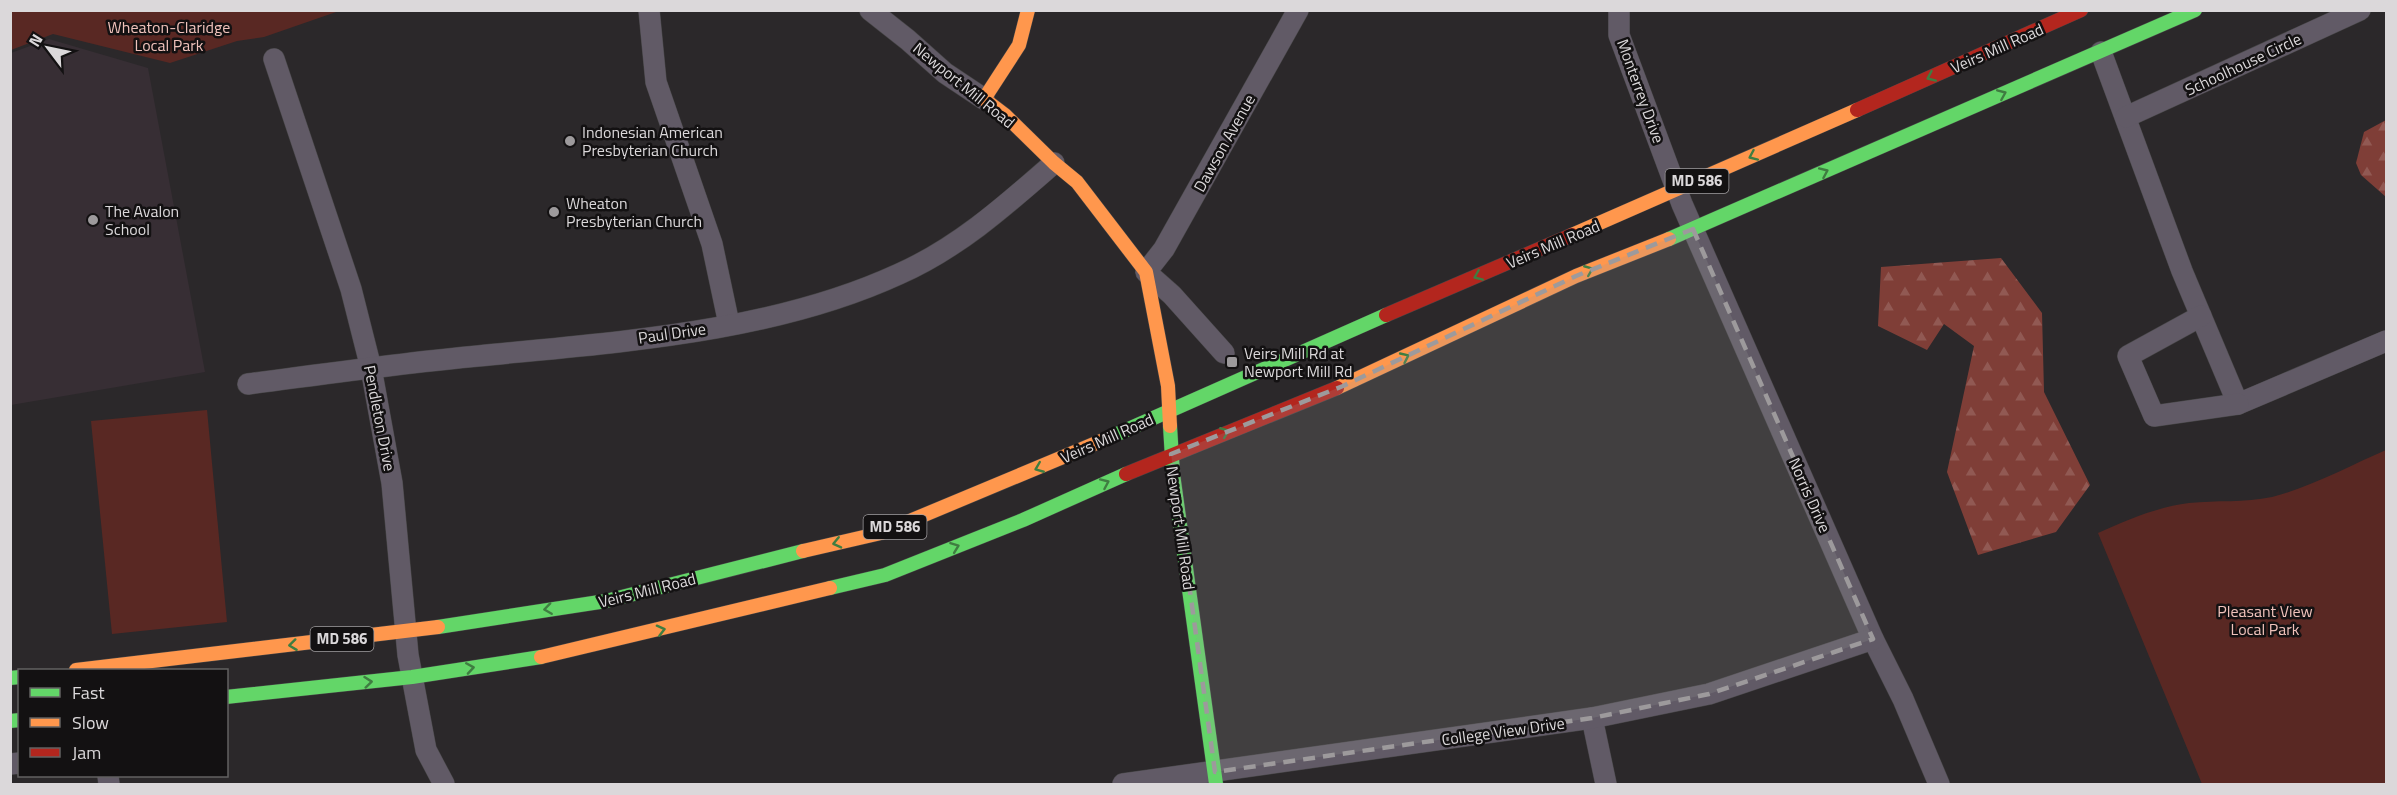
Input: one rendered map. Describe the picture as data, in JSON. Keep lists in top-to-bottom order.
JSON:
{
  "streets": {
    "main road": ["Veirs Mill Road", "Newport Mill Road", "MD 586"],
    "street": [
      "Schoolhouse Circle",
      "Monterrey Drive",
      "Dawson Avenue",
      "Paul Drive",
      "Pendleton Drive",
      "Norris Drive",
      "College View Drive"
    ]
  },
  "crossings": [
    ["Veirs Mill Road", "Newport Mill Road"],
    ["Veirs Mill Road", "Monterrey Drive"],
    ["Veirs Mill Road", "Pendleton Drive"],
    ["Veirs Mill Road", "Norris Drive"],
    ["Newport Mill Road", "Dawson Avenue"],
    ["Newport Mill Road", "MD 586"],
    ["Newport Mill Road", "Paul Drive"],
    ["Newport Mill Road", "College View Drive"],
    ["Monterrey Drive", "Norris Drive"],
    ["MD 586", "Pendleton Drive"],
    ["MD 586", "Norris Drive"],
    ["Paul Drive", "Pendleton Drive"],
    ["Norris Drive", "College View Drive"]
  ],
  "parks": ["Wheaton-Claridge Local Park", "Pleasant View Local Park"],
  "places": {
    "other": ["Indonesian American Presbyterian Church", "Wheaton Presbyterian Church", "The Avalon School"],
    "transit": ["Veirs Mill Rd at Newport Mill Rd"]
  },
  "legend": ["Fast", "Slow", "Jam"],
  "north": "top left"
}
